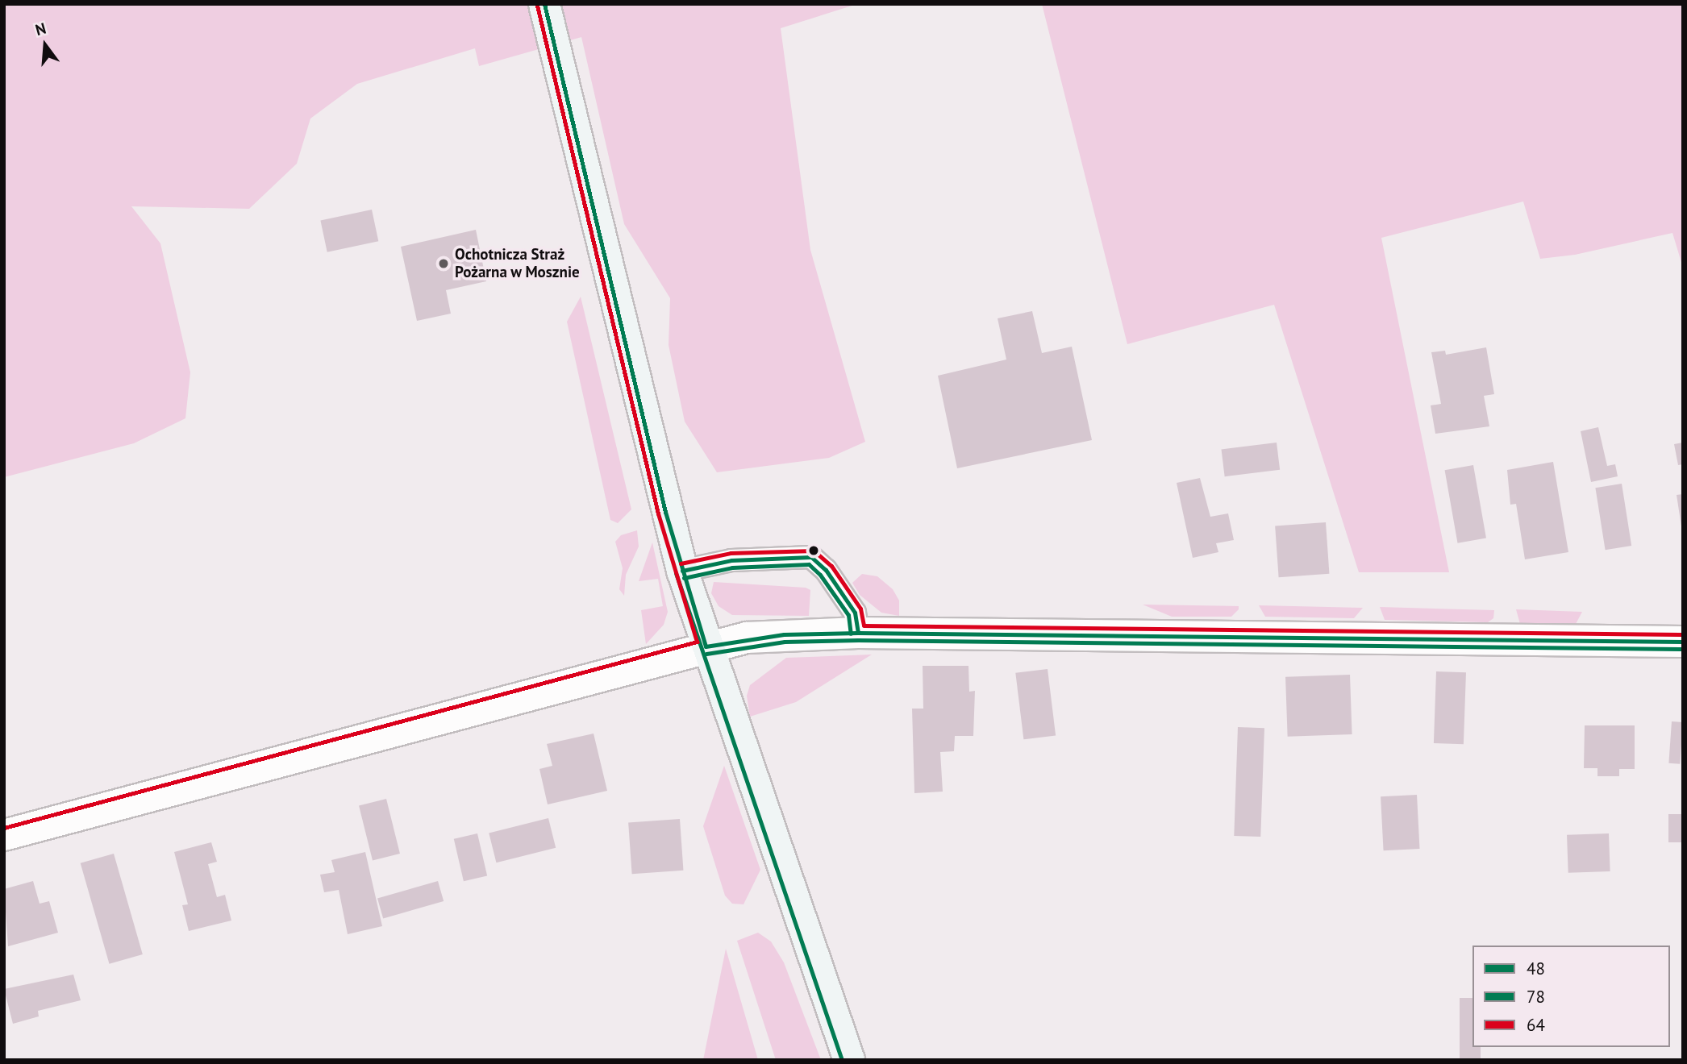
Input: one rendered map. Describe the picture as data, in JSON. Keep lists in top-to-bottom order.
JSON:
{
  "places": ["Ochotnicza Straż Pożarna w Mosznie"],
  "lines": ["transit line 48", "transit line 64", "transit line 78"],
  "legend": ["48", "78", "64"],
  "north": "top"
}
